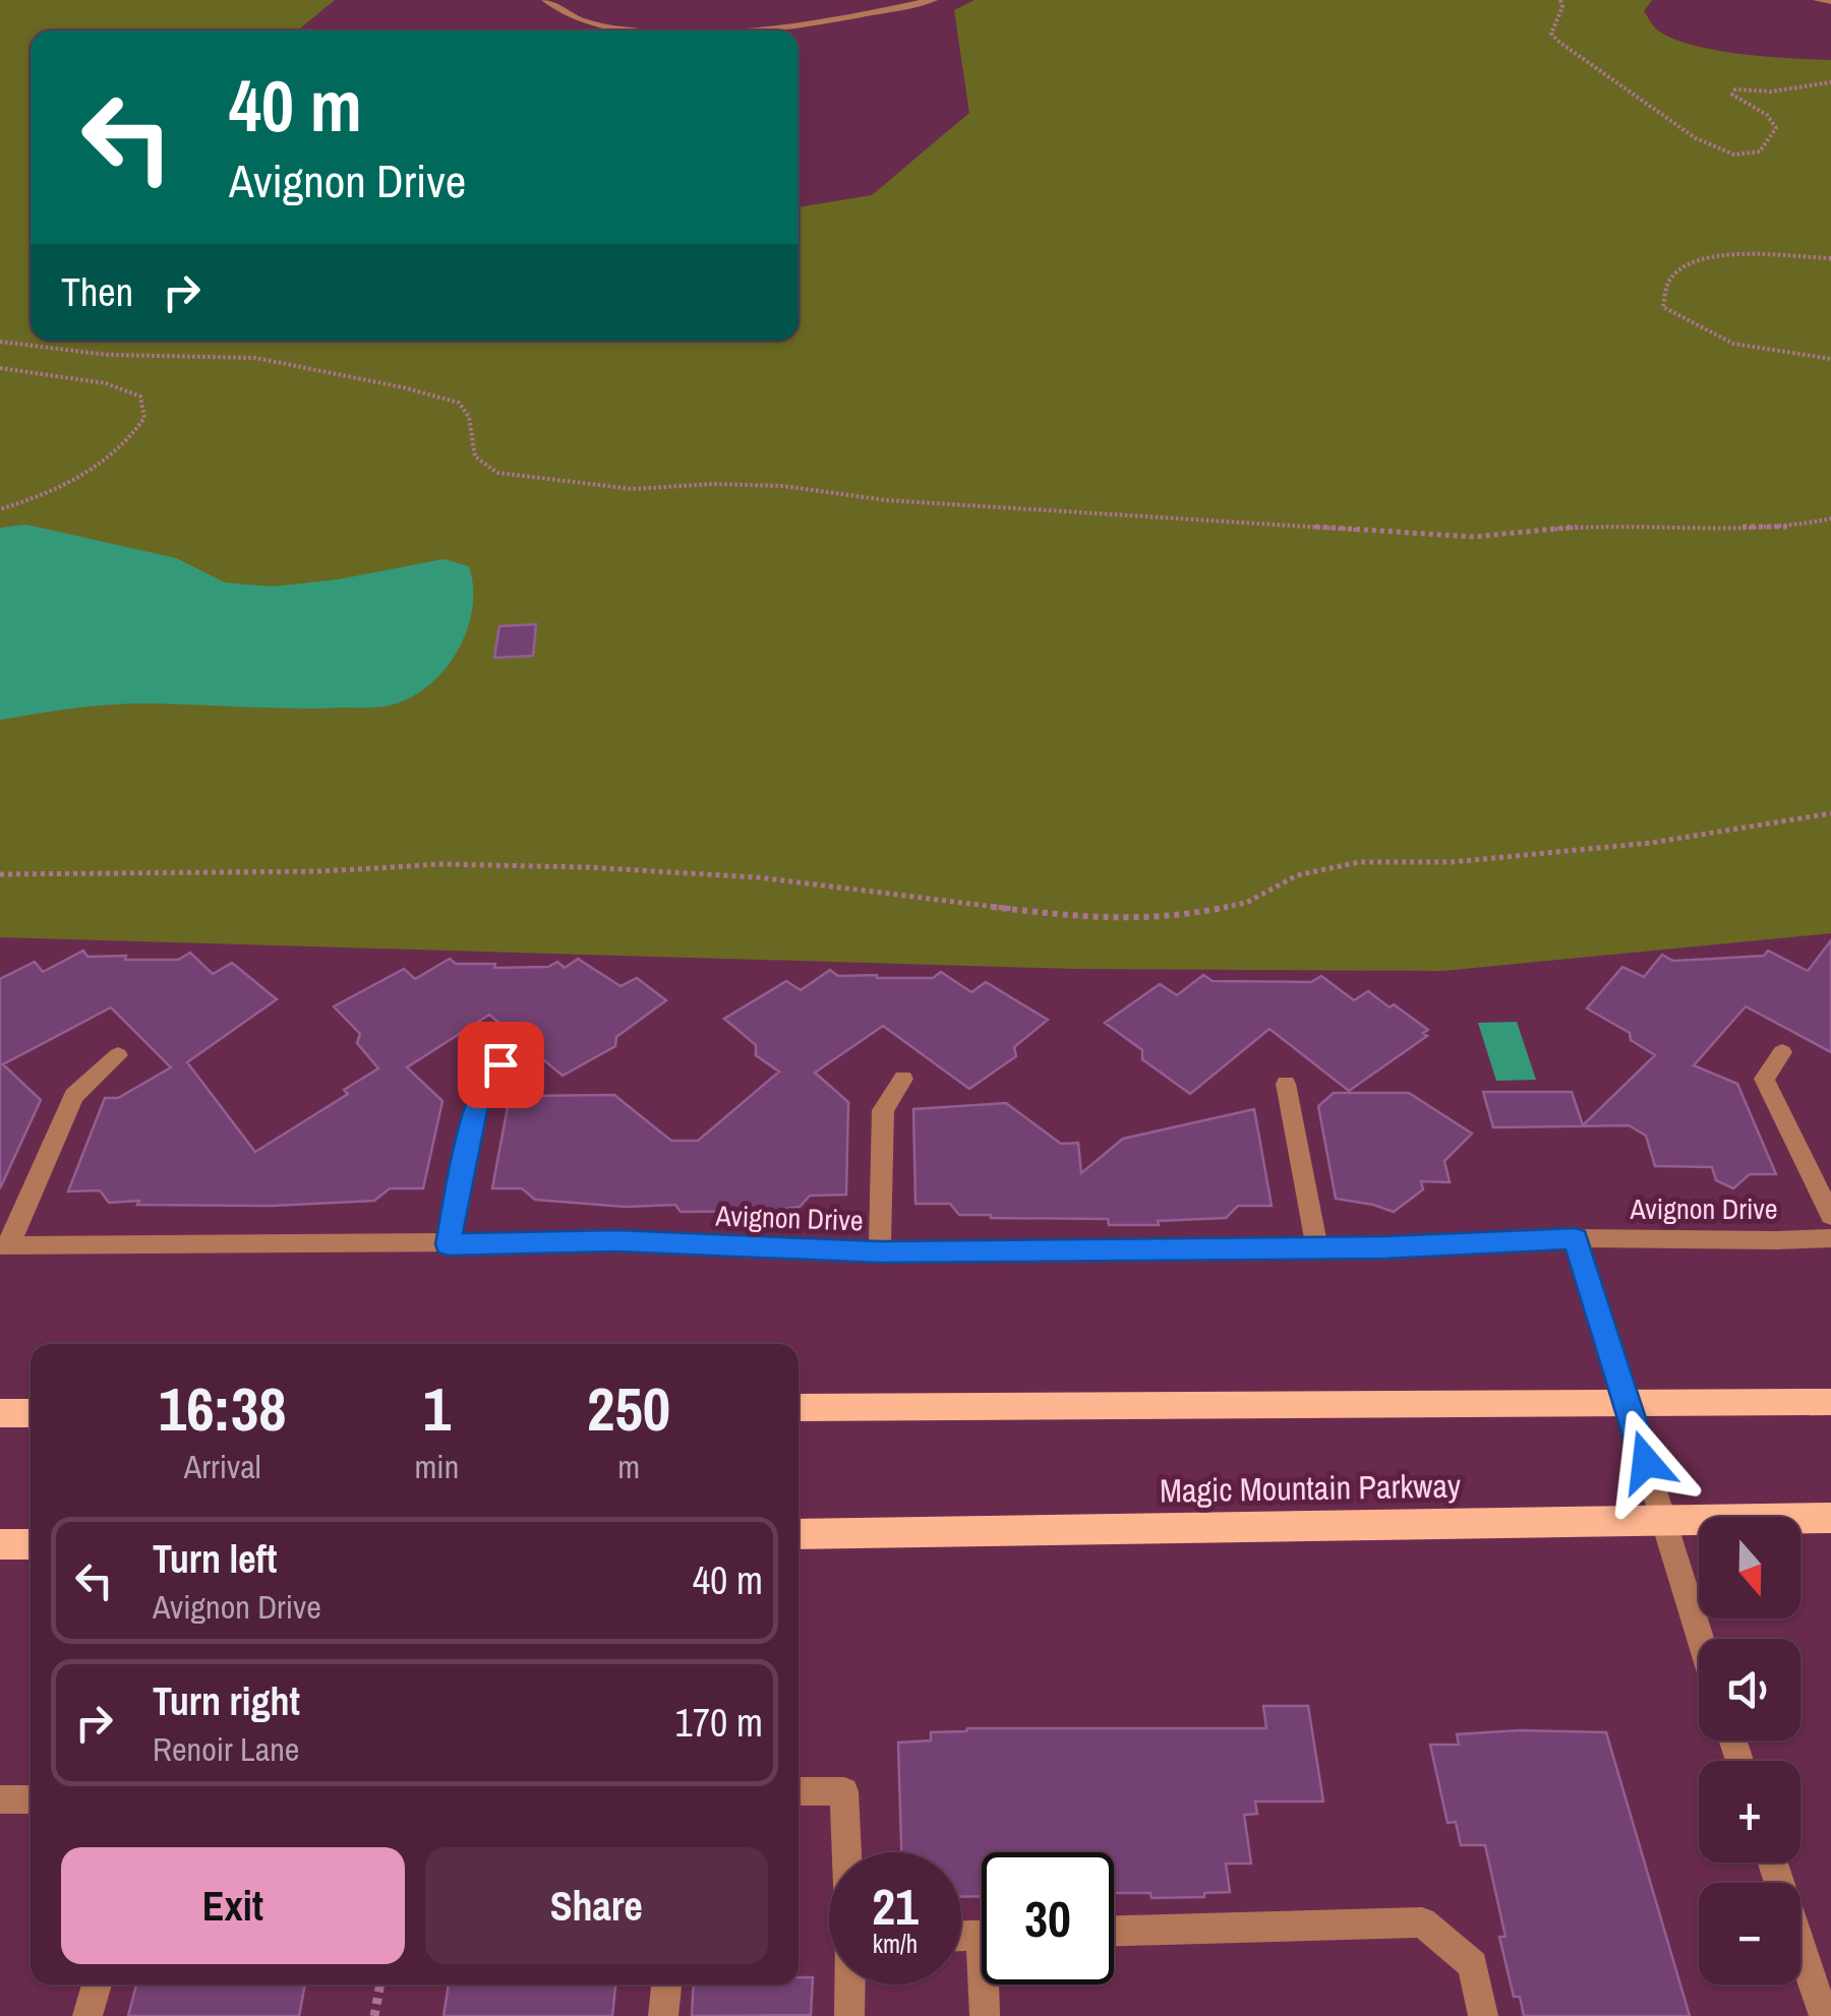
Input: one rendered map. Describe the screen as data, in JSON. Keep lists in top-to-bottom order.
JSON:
{
  "streets": {
    "main road": ["Magic Mountain Parkway"],
    "street": ["Avignon Drive"]
  },
  "north": "bottom",
  "page": {
    "turn": ["40 m", "Avignon Drive"],
    "then": "Then",
    "eta": [
      "16:38",
      "Arrival",
      "1",
      "min",
      "250",
      "m"
    ],
    "map_buttons": ["+", "−"],
    "list": [
      {
        "name": "Turn left",
        "note": "Avignon Drive",
        "value": "40 m"
      },
      {
        "name": "Turn right",
        "note": "Renoir Lane",
        "value": "170 m"
      }
    ],
    "buttons": ["Exit", "Share"],
    "speed": "21 km/h",
    "limit": "30"
  }
}
